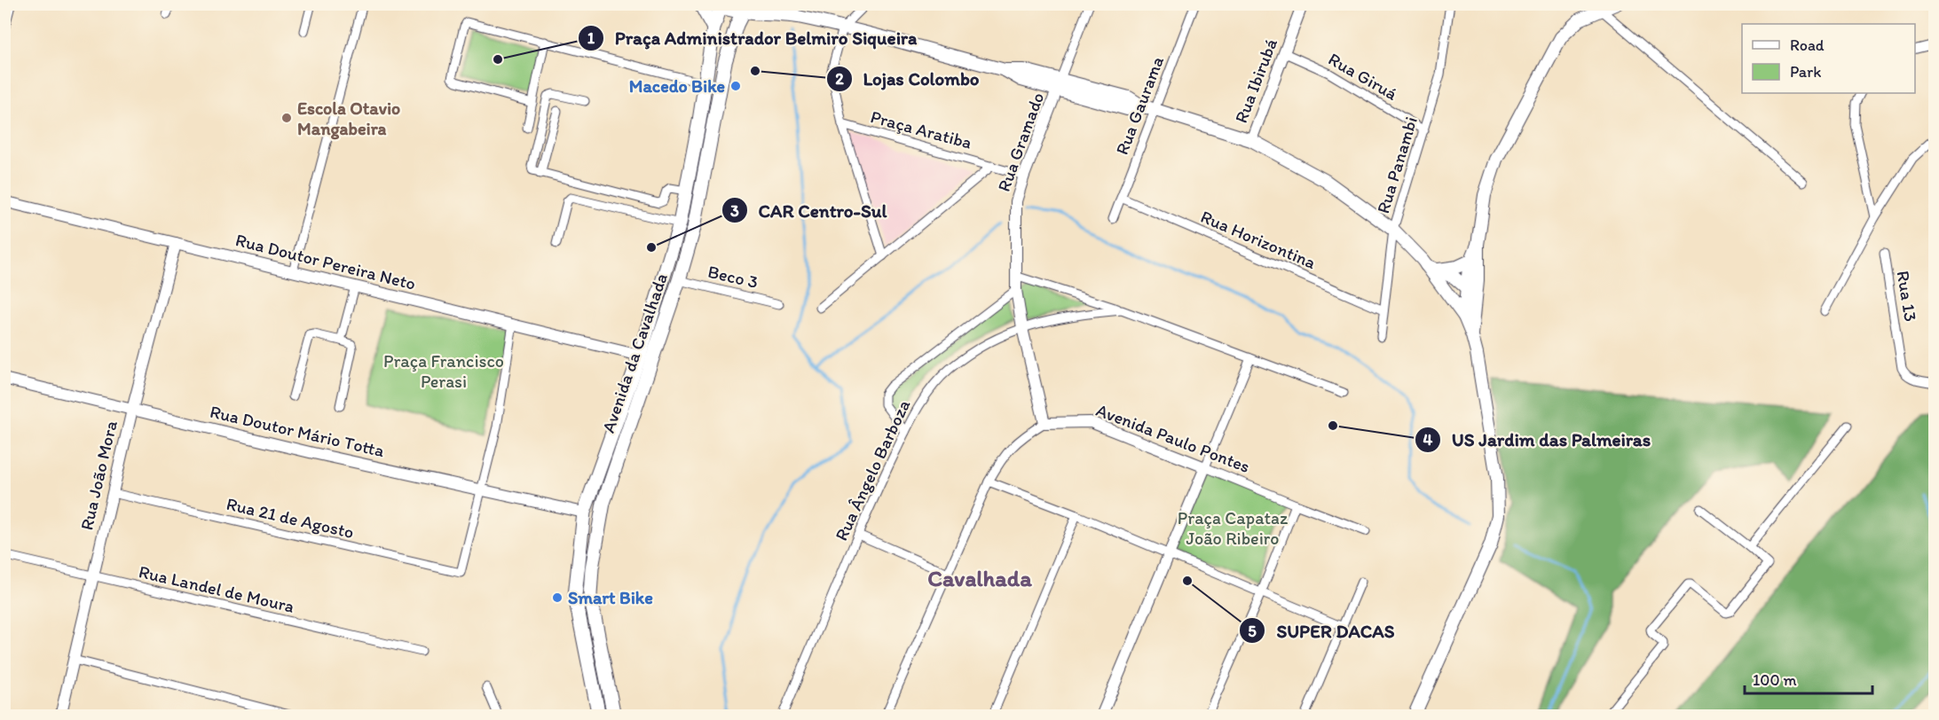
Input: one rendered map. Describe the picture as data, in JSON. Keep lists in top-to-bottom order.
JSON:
{
  "streets": {
    "main road": ["Avenida da Cavalhada"],
    "street": [
      "Rua Giruá",
      "Rua Ibirubá",
      "Rua Gaurama",
      "Praça Aratiba",
      "Rua Gramado",
      "Rua Panambi",
      "Rua Horizontina",
      "Rua Doutor Pereira Neto",
      "Beco 3",
      "Rua 13",
      "Rua Doutor Mário Totta",
      "Avenida Paulo Pontes",
      "Rua Ângelo Barboza",
      "Rua João Mora",
      "Rua 21 de Agosto",
      "Rua Landel de Moura"
    ]
  },
  "crossings": [
    ["Rua Giruá", "Rua Ibirubá"],
    ["Rua Giruá", "Rua Panambi"],
    ["Rua Gaurama", "Rua Horizontina"],
    ["Praça Aratiba", "Rua Gramado"],
    ["Rua Gramado", "Avenida Paulo Pontes"],
    ["Rua Gramado", "Rua Ângelo Barboza"],
    ["Rua Panambi", "Rua Horizontina"],
    ["Rua Doutor Pereira Neto", "Avenida da Cavalhada"],
    ["Rua Doutor Pereira Neto", "Rua João Mora"],
    ["Beco 3", "Avenida da Cavalhada"],
    ["Avenida da Cavalhada", "Rua Doutor Mário Totta"],
    ["Rua Doutor Mário Totta", "Rua João Mora"],
    ["Rua Doutor Mário Totta", "Rua 21 de Agosto"],
    ["Rua João Mora", "Rua 21 de Agosto"],
    ["Rua João Mora", "Rua Landel de Moura"]
  ],
  "districts": ["Cavalhada"],
  "parks": ["Praça Francisco Perasi", "Praça Capataz João Ribeiro"],
  "places": [
    "Praça Administrador Belmiro Siqueira",
    "Lojas Colombo",
    "Macedo Bike",
    "Escola Otavio Mangabeira",
    "CAR Centro-Sul",
    "US Jardim das Palmeiras",
    "SUPER DACAS",
    "Smart Bike"
  ],
  "legend": ["Road", "Park"],
  "scale_bar": "100 m"
}
